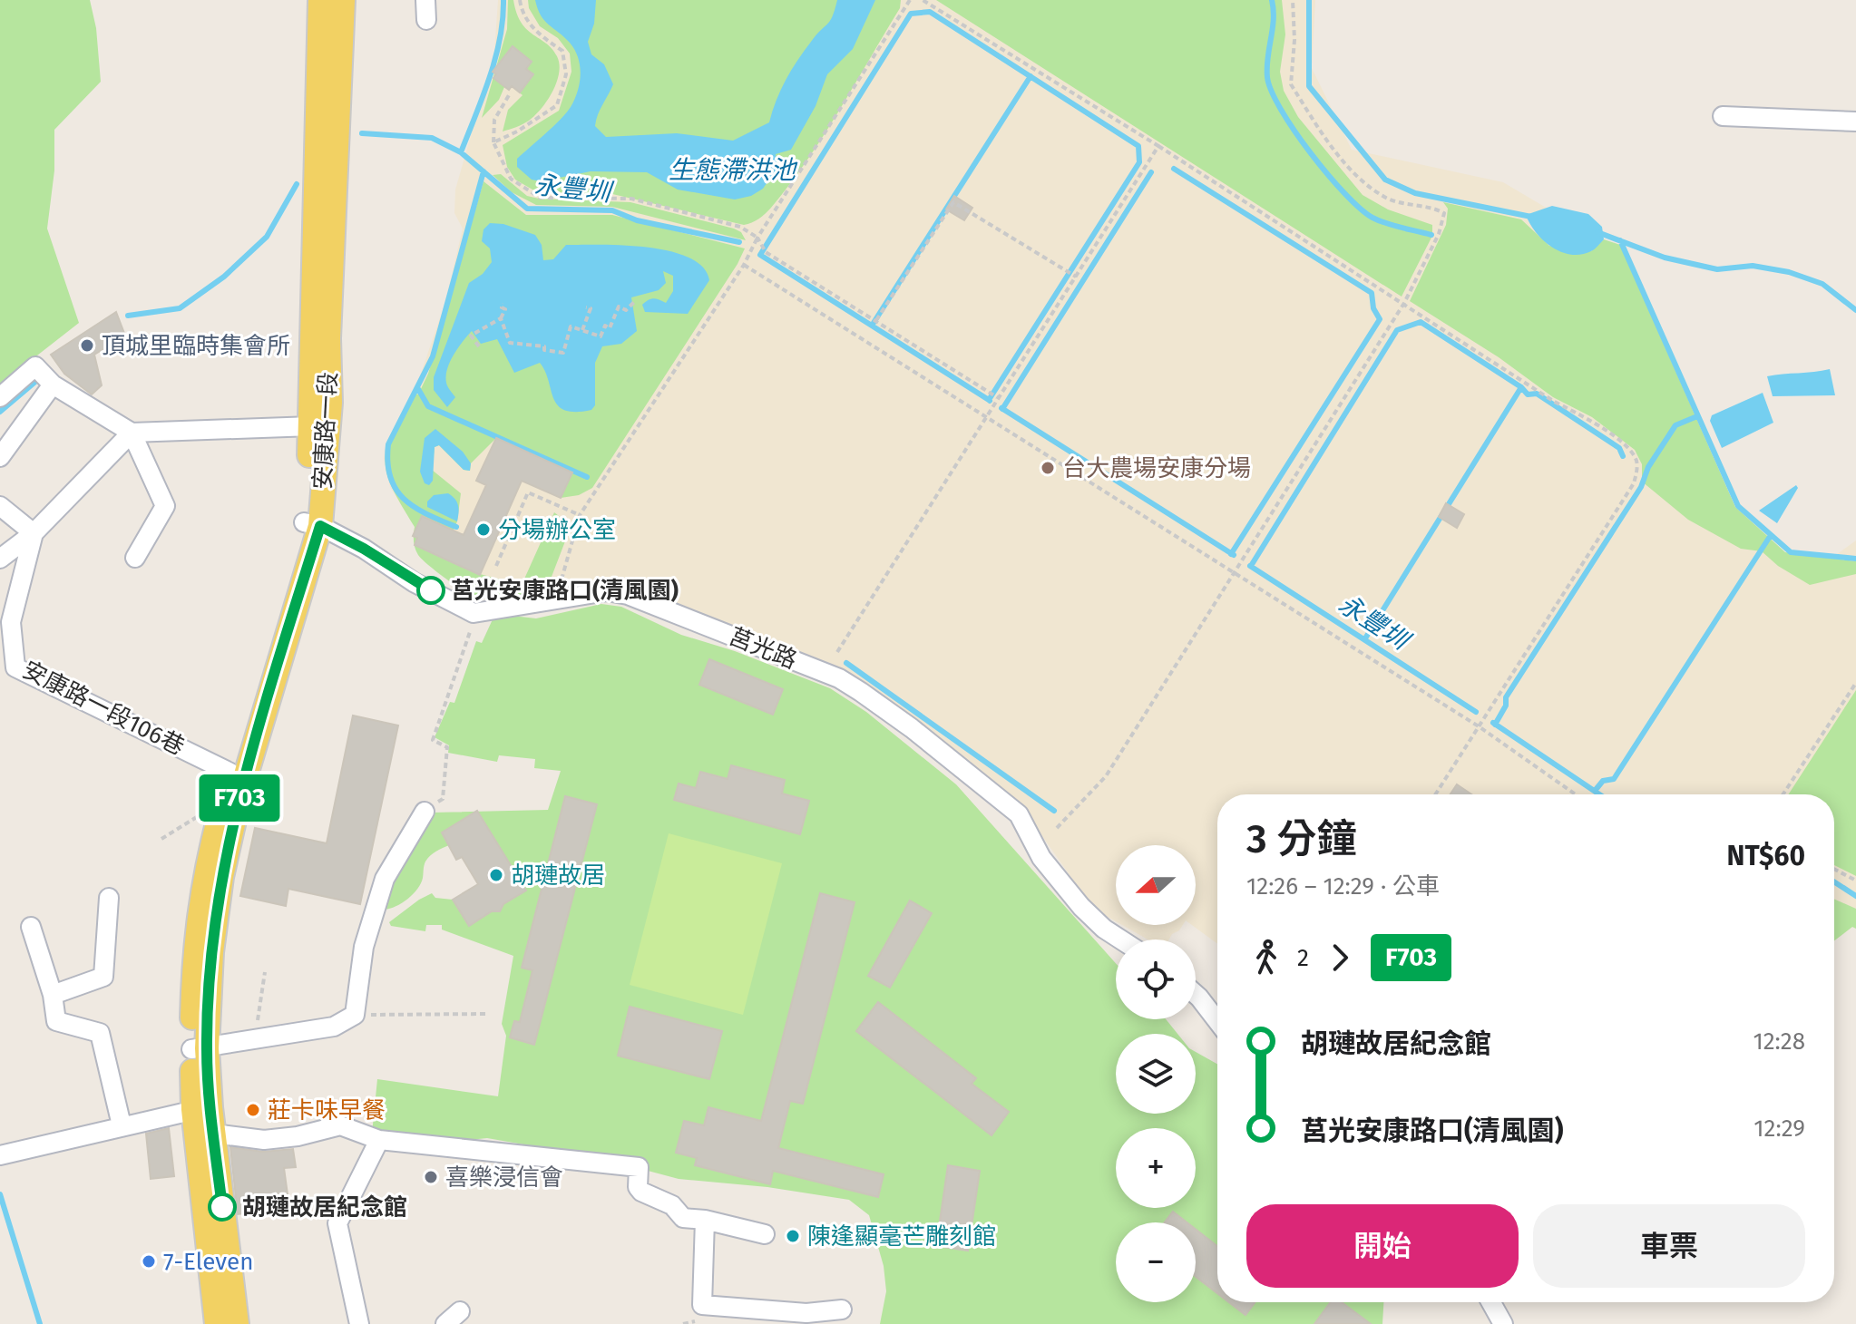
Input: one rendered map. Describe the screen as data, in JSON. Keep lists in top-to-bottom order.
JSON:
{
  "streets": {
    "main road": ["安康路一段"],
    "lane": ["莒光路", "安康路一段106巷"]
  },
  "crossings": [
    ["安康路一段", "莒光路"],
    ["安康路一段", "安康路一段106巷"]
  ],
  "water": ["生態滯洪池", "永豐圳"],
  "places": [
    "頂城里臨時集會所",
    "台大農場安康分場",
    "分場辦公室",
    "莒光安康路口(清風園)",
    "胡璉故居",
    "莊卡味早餐",
    "喜樂浸信會",
    "胡璉故居紀念館",
    "陳逢顯毫芒雕刻館",
    "7-Eleven"
  ],
  "lines": ["bus line F703"],
  "north": "left",
  "page": {
    "on_map": "F703",
    "heading": ["3 分鐘", "12:26 – 12:29 · 公車", "NT$60"],
    "map_buttons": ["+", "−"],
    "legs": ["2", "F703"],
    "list": [
      {
        "name": "胡璉故居紀念館",
        "value": "12:28"
      },
      {
        "name": "莒光安康路口(清風園)",
        "value": "12:29"
      }
    ],
    "buttons": ["開始", "車票"]
  }
}
